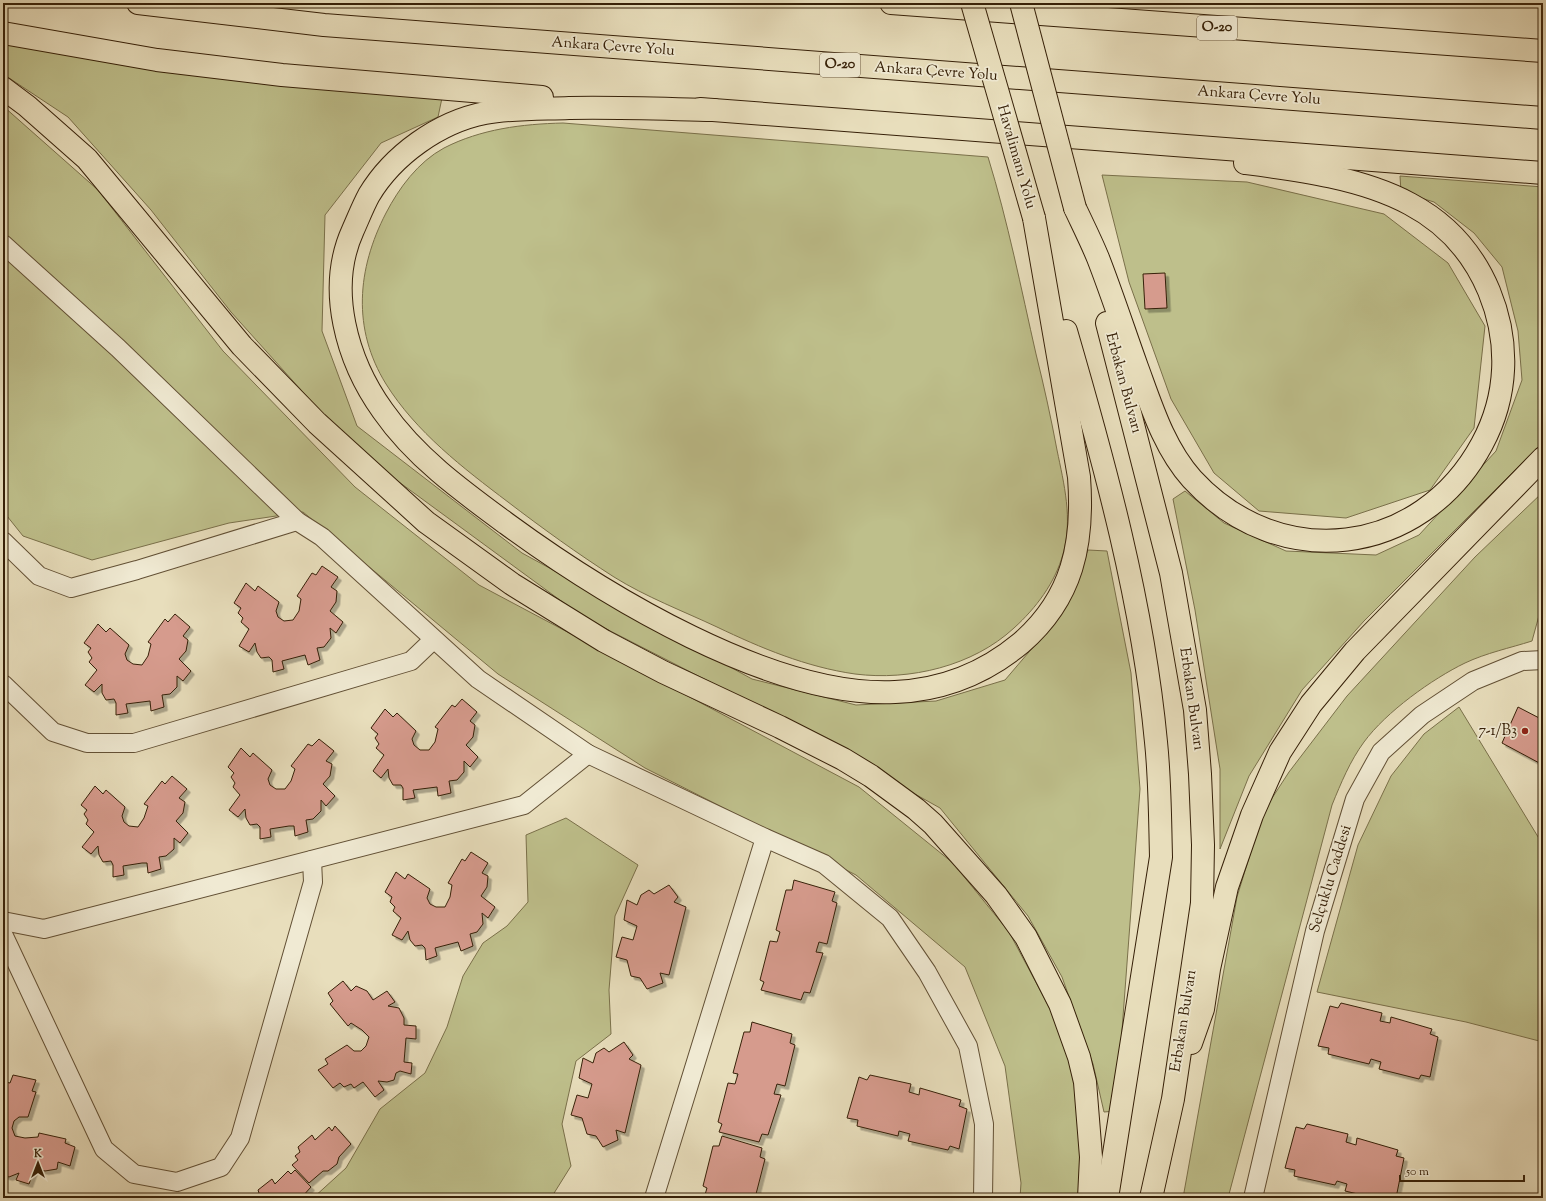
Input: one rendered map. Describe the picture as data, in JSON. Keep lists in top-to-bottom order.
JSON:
{
  "streets": {
    "highway": [
      "O-20",
      "Ankara Çevre Yolu",
      "Havalimanı Yolu",
      "Erbakan Bulvarı"
    ],
    "street": ["Selçuklu Caddesi"]
  },
  "places": ["7-1/B3"],
  "scale_bar": "50 m",
  "north": "top"
}
